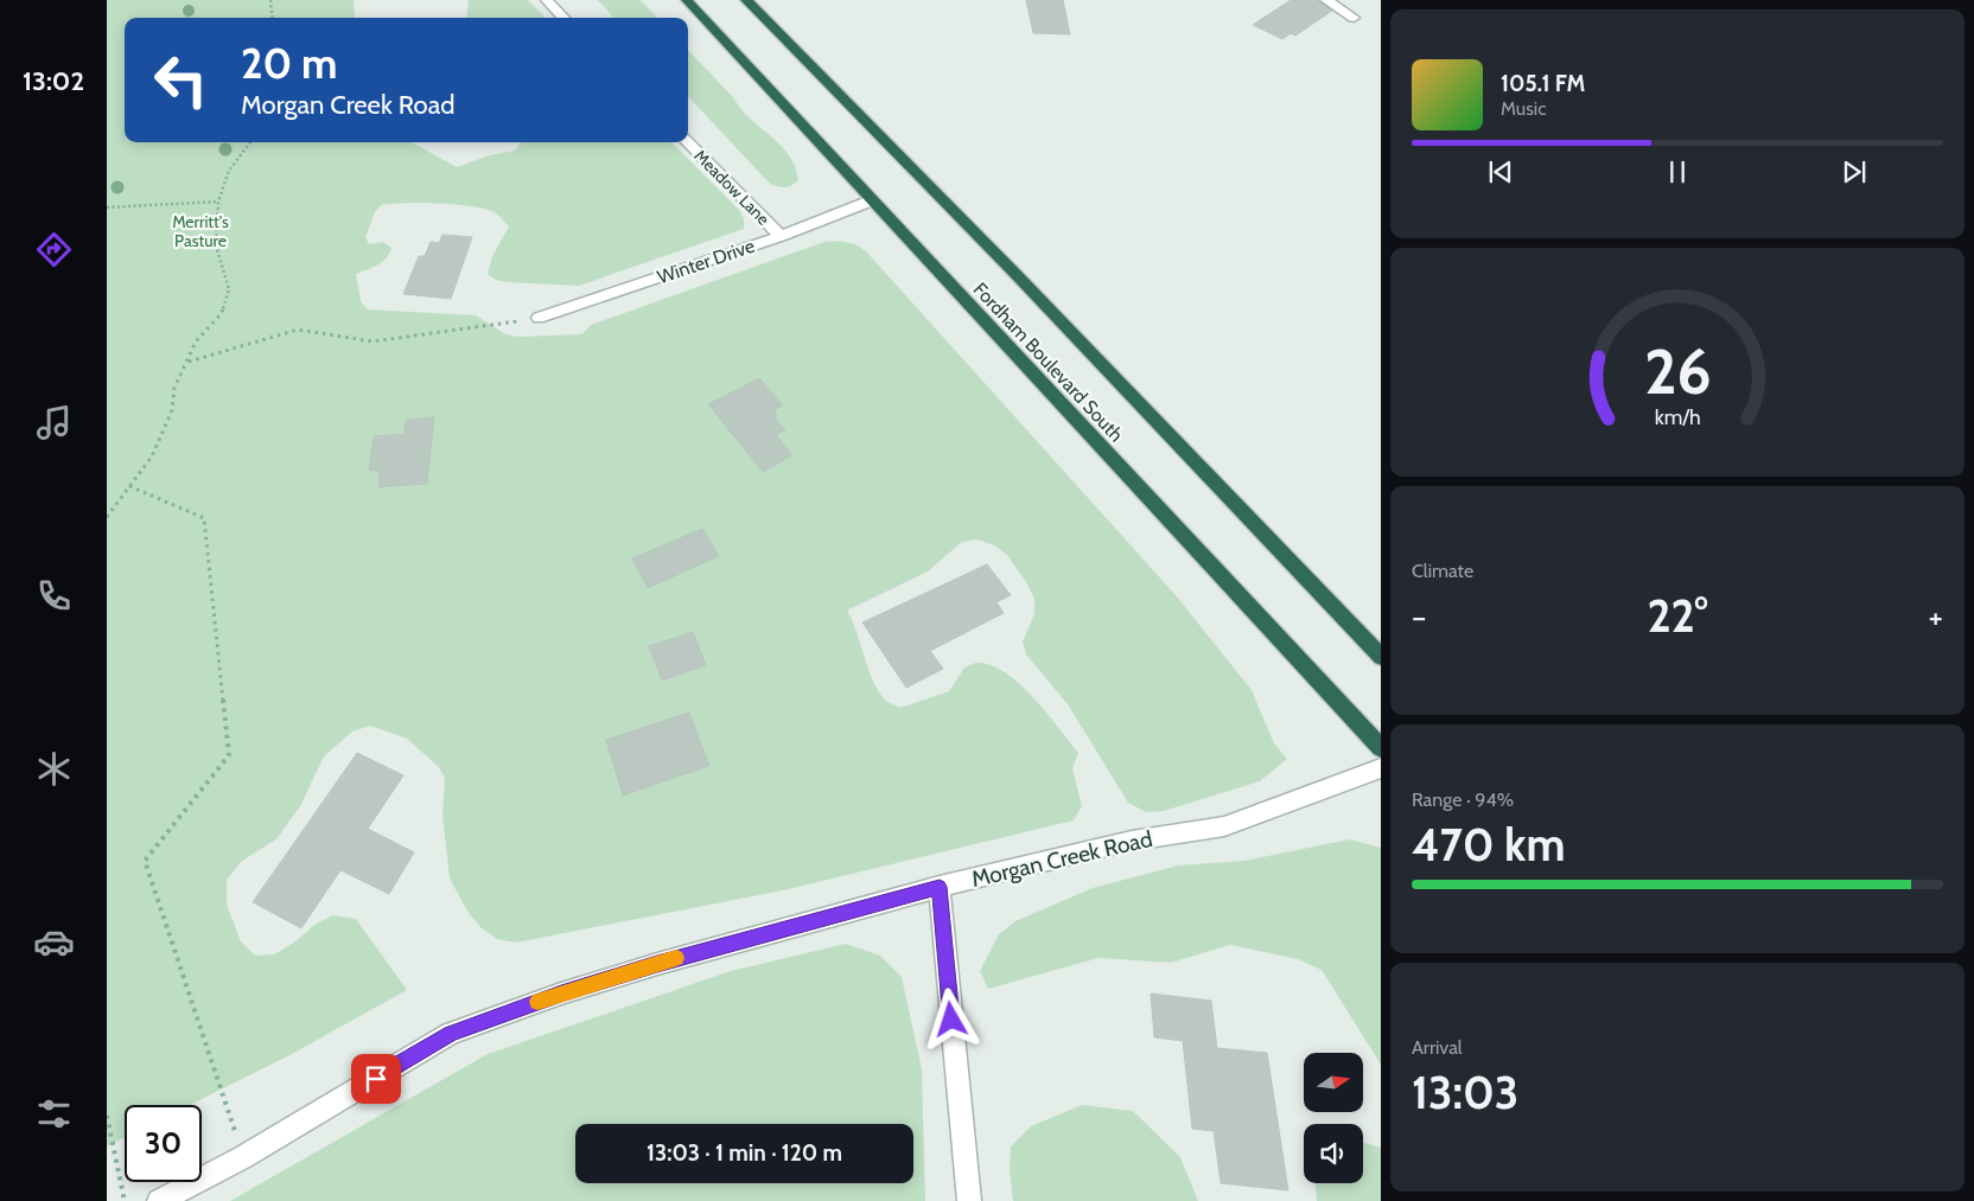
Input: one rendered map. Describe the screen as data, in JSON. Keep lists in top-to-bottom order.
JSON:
{
  "streets": {
    "highway": ["Fordham Boulevard South"],
    "street": ["Meadow Lane", "Winter Drive", "Morgan Creek Road"]
  },
  "crossings": [
    ["Meadow Lane", "Winter Drive"],
    ["Winter Drive", "Fordham Boulevard South"]
  ],
  "parks": ["Merritt's Pasture"],
  "north": "right",
  "page": {
    "tabs": "13:02",
    "turn": ["20 m", "Morgan Creek Road"],
    "song": ["105.1 FM", "Music"],
    "tile": [
      "Climate",
      ["Range · 94%", "470 km"],
      ["Arrival", "13:03"]
    ],
    "heat": ["−", "22°", "+"],
    "limit": "30",
    "trip": "13:03 · 1 min · 120 m",
    "gauge": ["26", "km/h"]
  }
}
